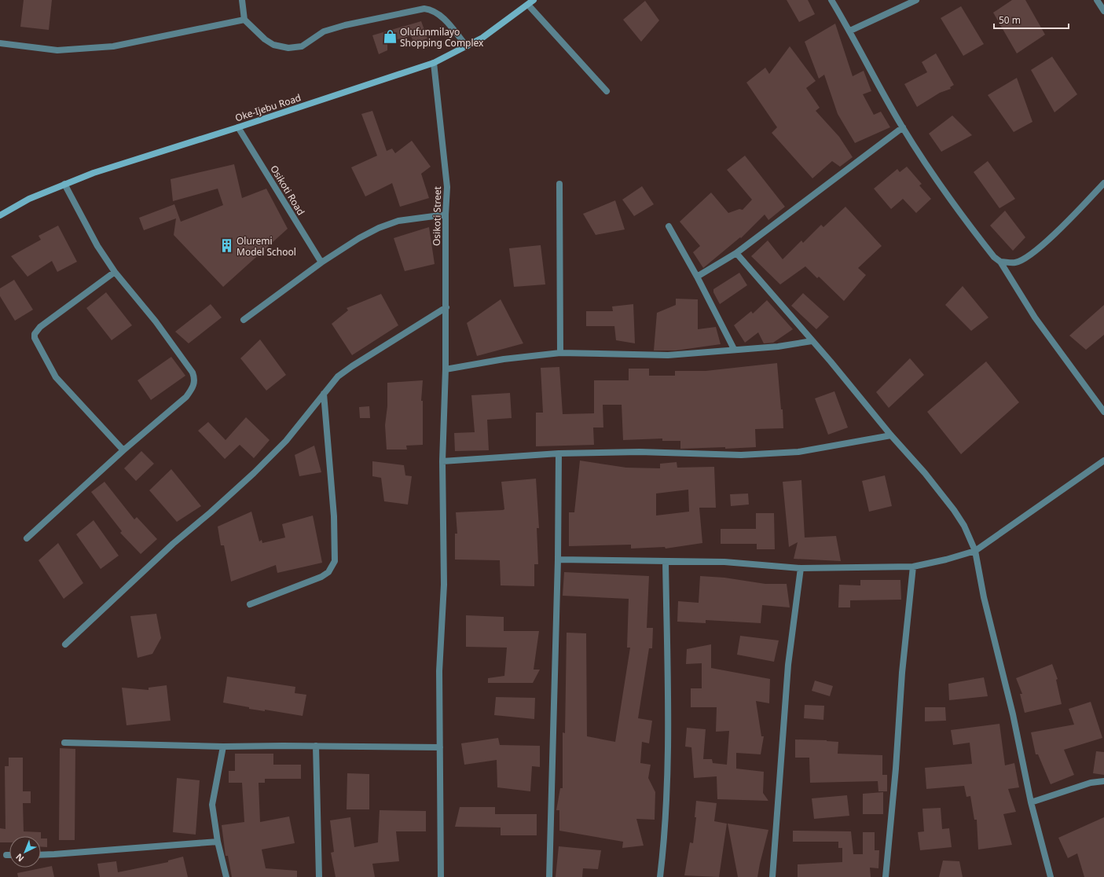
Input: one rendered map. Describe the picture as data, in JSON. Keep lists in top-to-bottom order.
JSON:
{
  "streets": {
    "main road": ["Oke-Ijebu Road"],
    "street": ["Osikoti Road", "Osikoti Street"]
  },
  "crossings": [
    ["Oke-Ijebu Road", "Osikoti Road"],
    ["Oke-Ijebu Road", "Osikoti Street"]
  ],
  "places": {
    "shop": ["Olufunmilayo Shopping Complex"],
    "building": ["Oluremi Model School"]
  },
  "scale_bar": "50 m",
  "north": "bottom left"
}
